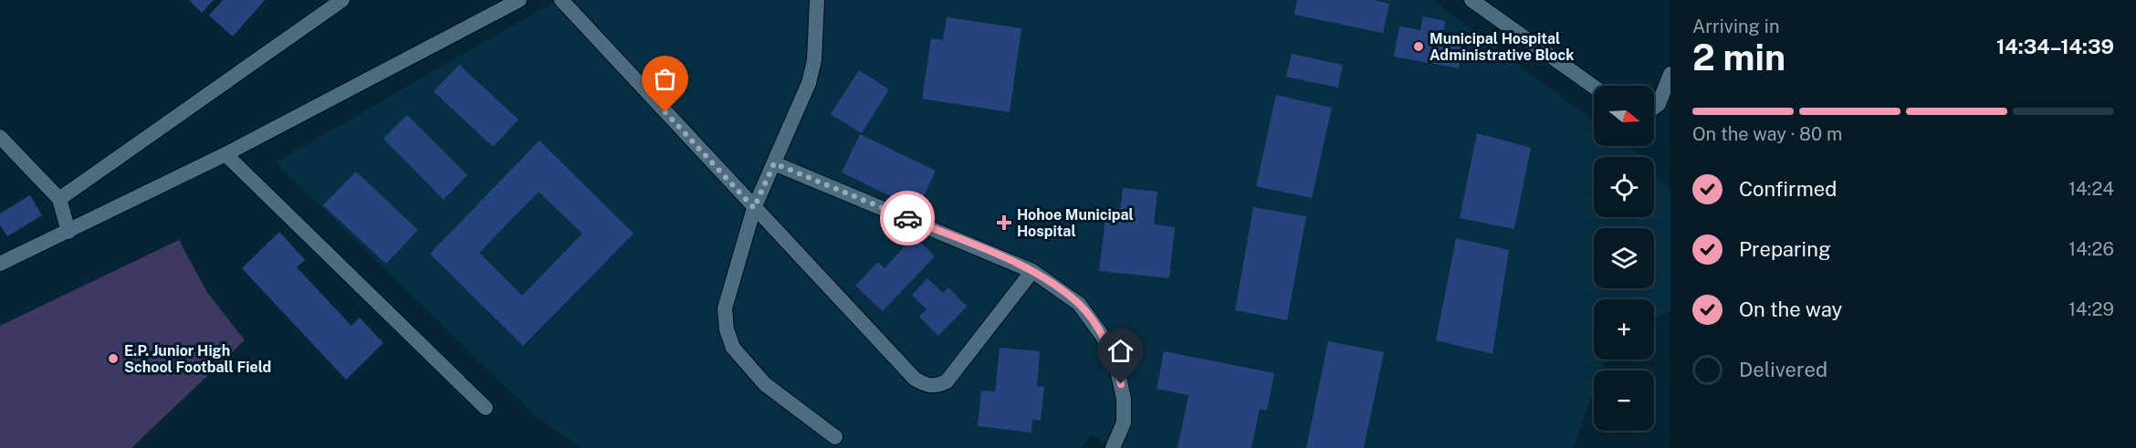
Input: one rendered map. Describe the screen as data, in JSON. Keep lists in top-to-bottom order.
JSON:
{
  "places": {
    "other": ["Municipal Hospital Administrative Block", "E.P. Junior High School Football Field"],
    "health": ["Hohoe Municipal Hospital"]
  },
  "north": "right",
  "page": {
    "heading": ["2 min", "Arriving in", "14:34–14:39"],
    "map_buttons": ["+", "−"],
    "bar": "On the way · 80 m",
    "list": [
      ["Confirmed", "14:24"],
      ["Preparing", "14:26"],
      ["On the way", "14:29"],
      "Delivered"
    ]
  }
}
